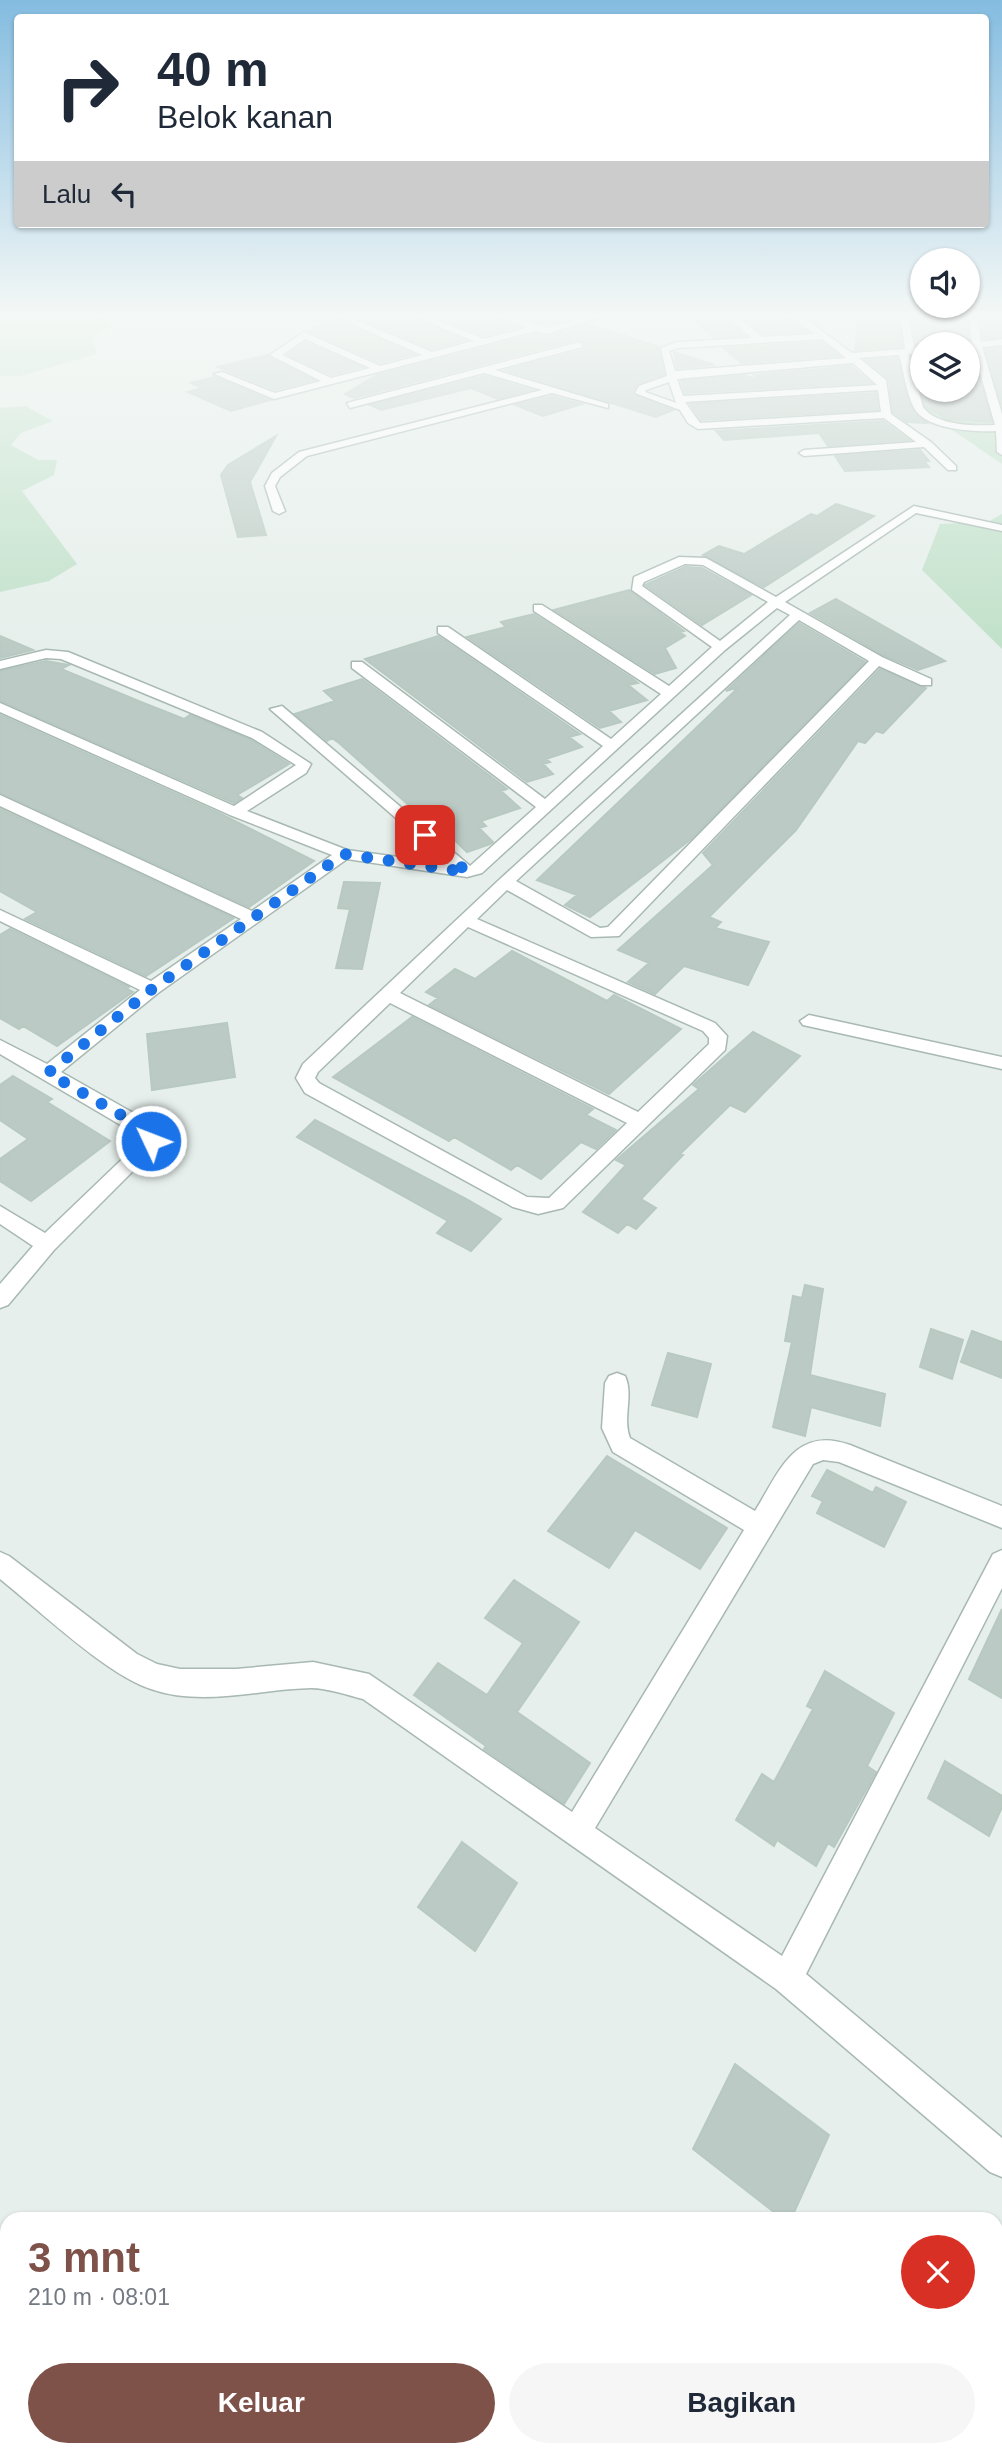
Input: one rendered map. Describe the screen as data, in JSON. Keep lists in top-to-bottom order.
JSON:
{
  "page": {
    "turn": ["40 m", "Belok kanan"],
    "then": "Lalu",
    "heading": ["3 mnt", "210 m · 08:01"],
    "buttons": ["Keluar", "Bagikan"]
  }
}
